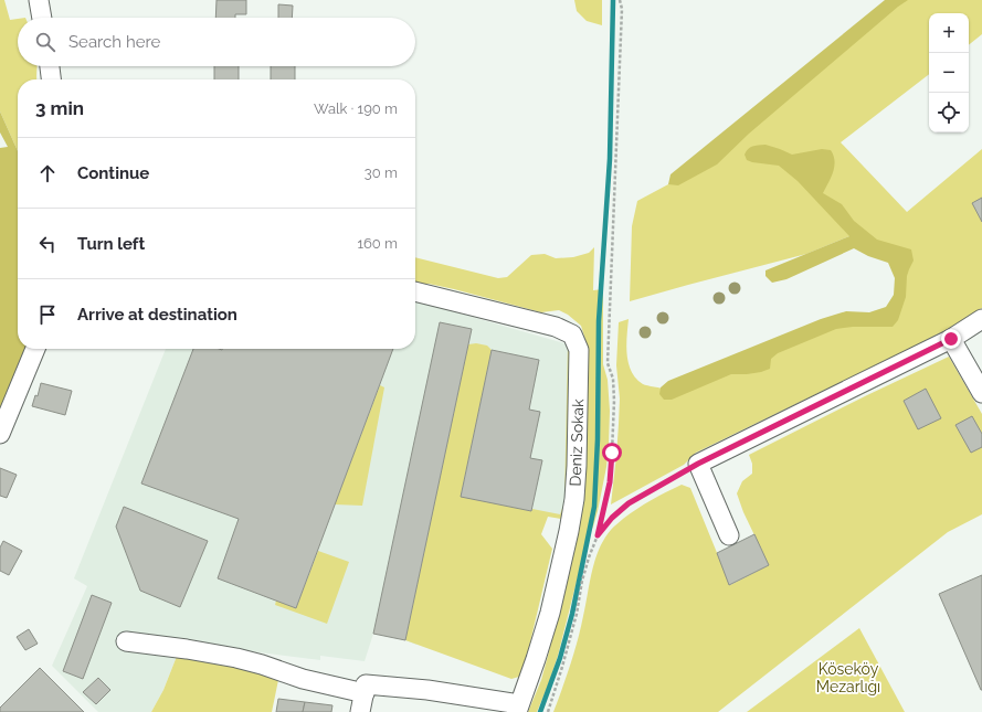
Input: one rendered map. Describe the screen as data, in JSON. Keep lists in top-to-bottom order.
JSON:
{
  "streets": {
    "street": ["Deniz Sokak"]
  },
  "parks": ["Köseköy Mezarlığı"],
  "page": {
    "map_buttons": ["+", "−"],
    "search": "Search here",
    "heading": ["3 min", "Walk · 190 m"],
    "list": [
      ["Continue", "30 m"],
      ["Turn left", "160 m"],
      "Arrive at destination"
    ]
  }
}
